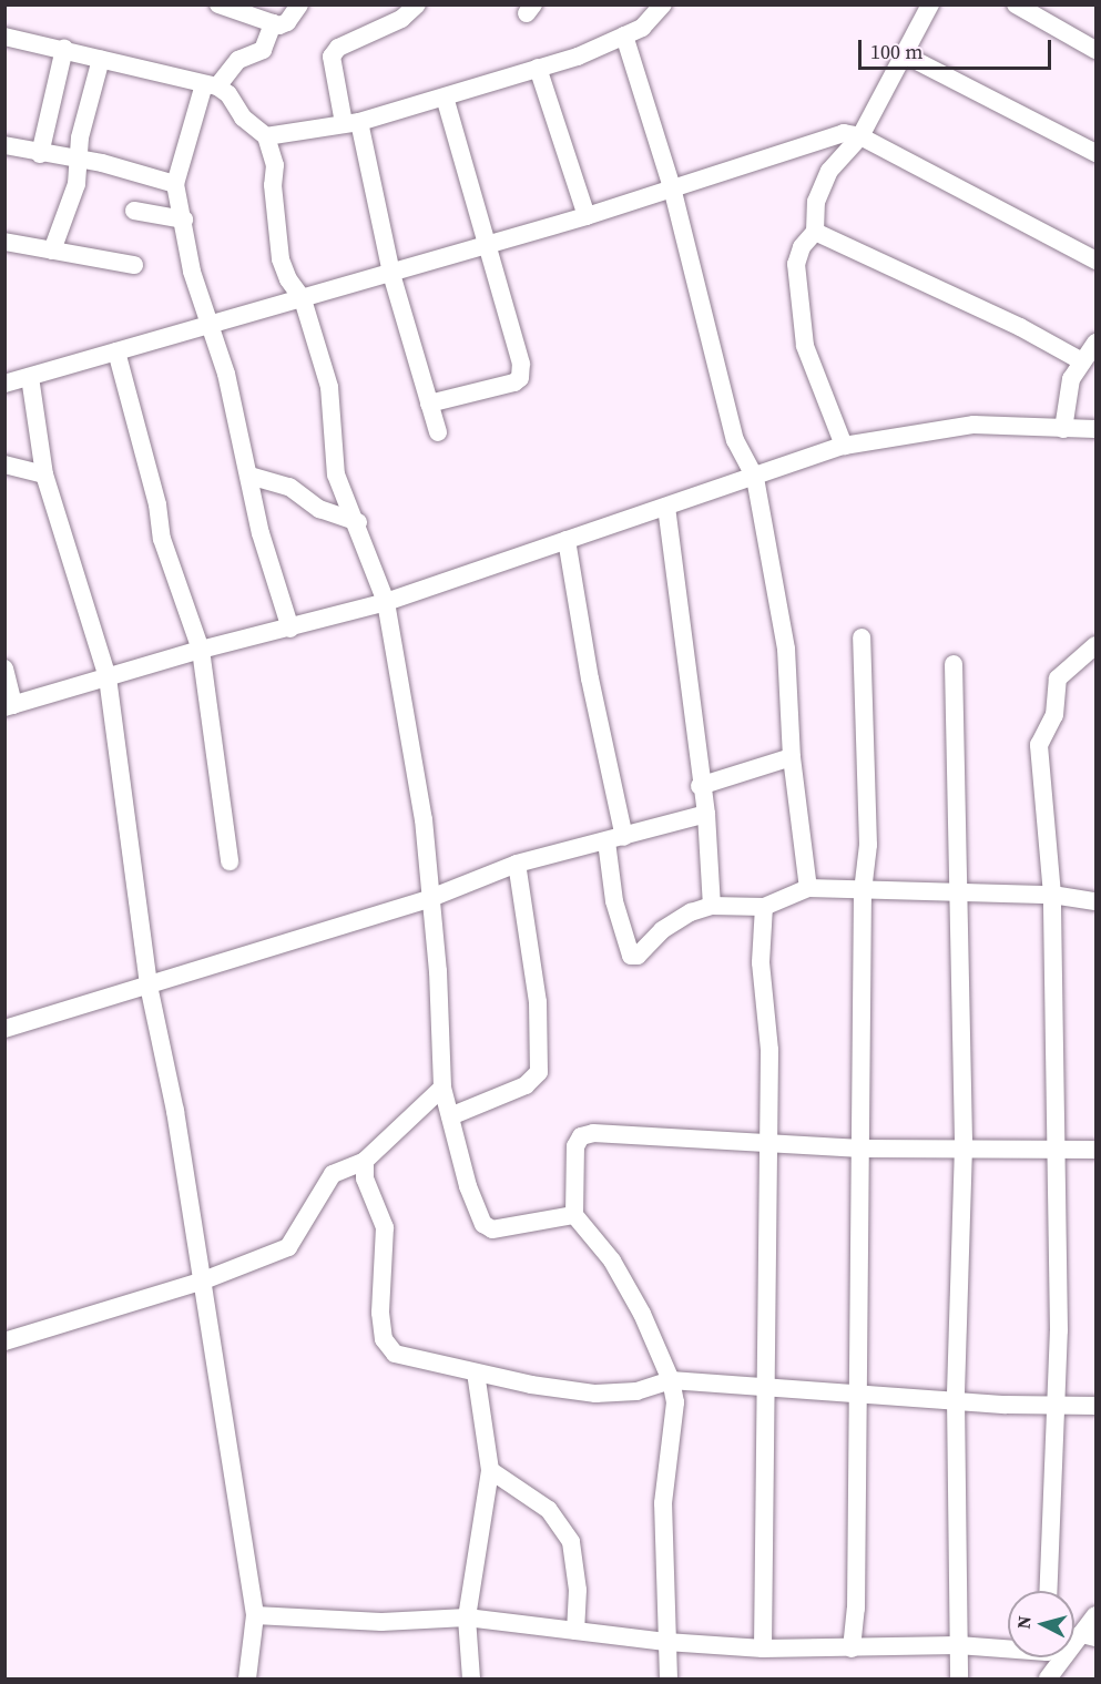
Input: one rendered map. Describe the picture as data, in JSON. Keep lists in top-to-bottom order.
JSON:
{
  "scale_bar": "100 m",
  "north": "left"
}
